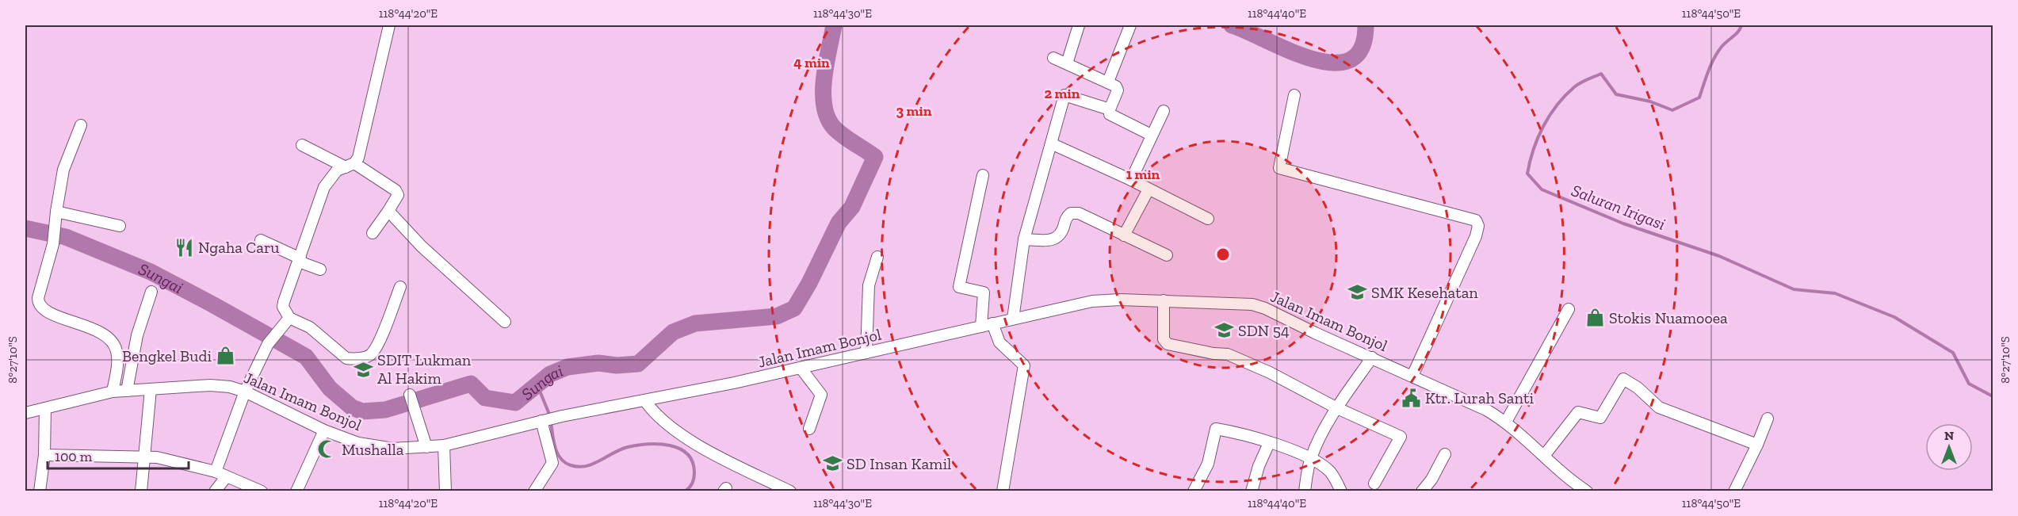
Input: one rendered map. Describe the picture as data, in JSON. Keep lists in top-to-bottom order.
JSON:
{
  "streets": {
    "street": ["Jalan Imam Bonjol"]
  },
  "water": ["Saluran Irigasi", "Sungai"],
  "places": {
    "restaurant": ["Ngaha Caru"],
    "school or university": [
      "SMK Kesehatan",
      "SDN 54",
      "SDIT Lukman Al Hakim",
      "SD Insan Kamil"
    ],
    "shop": ["Stokis Nuamooea", "Bengkel Budi"],
    "public building": ["Ktr. Lurah Santi"],
    "mosque": ["Mushalla"]
  },
  "scale_bar": "100 m",
  "north": "top",
  "coordinates": [
    "118°44'20\"E",
    "118°44'30\"E",
    "118°44'40\"E",
    "118°44'50\"E",
    "8°27'10\"S"
  ],
  "rings": [
    "4 min",
    "2 min",
    "3 min",
    "1 min"
  ]
}
